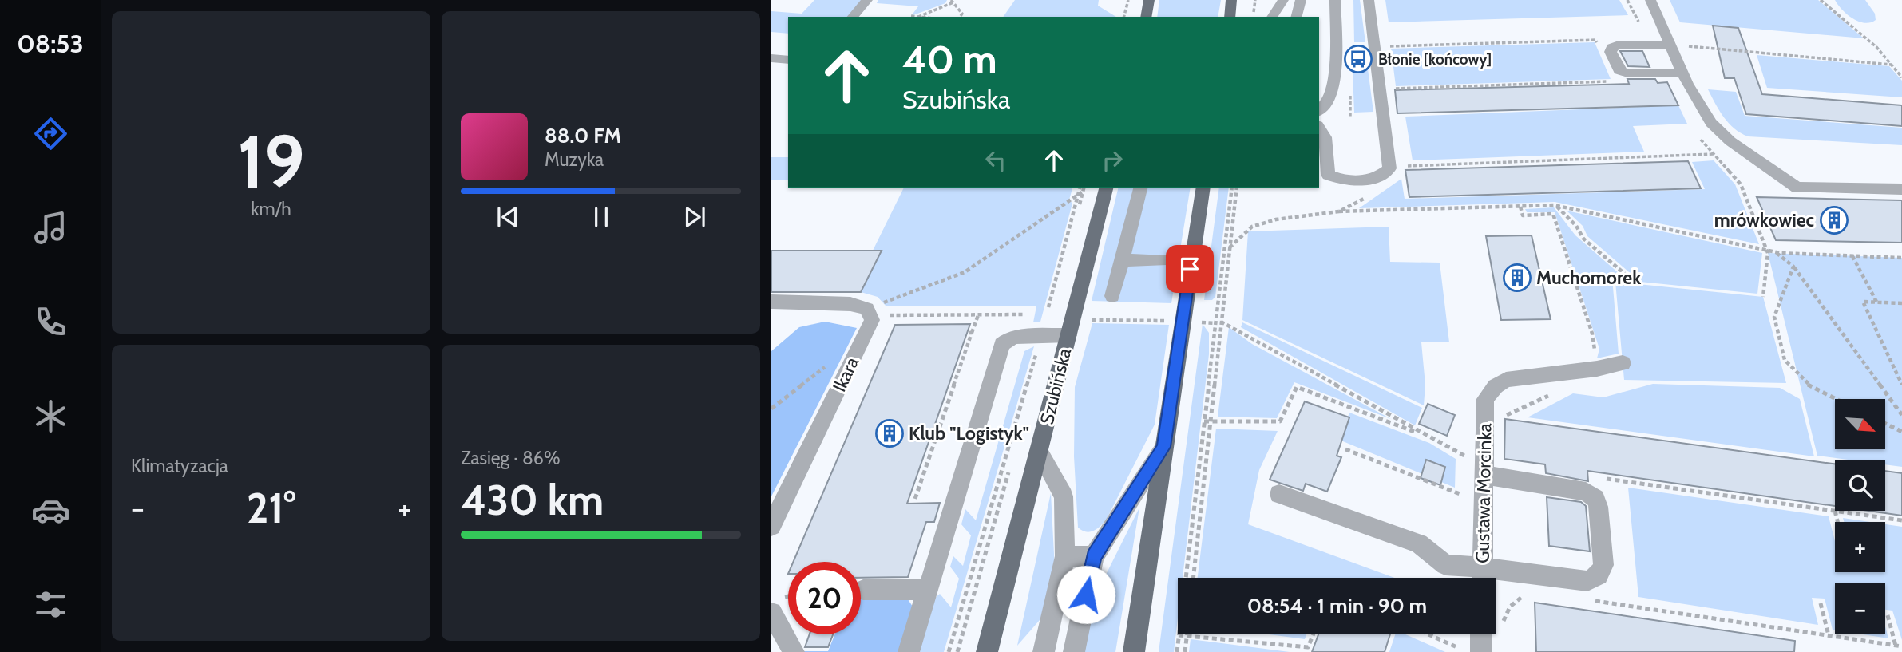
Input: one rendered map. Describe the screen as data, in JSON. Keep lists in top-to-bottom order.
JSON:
{
  "streets": {
    "main road": ["Szubińska"],
    "street": ["Ikara", "Gustawa Morcinka"]
  },
  "places": {
    "bus stop": ["Błonie [końcowy]"],
    "building": ["mrówkowiec", "Muchomorek", "Klub \"Logistyk\""]
  },
  "north": "bottom right",
  "page": {
    "tabs": "08:53",
    "tile": [
      ["19", "km/h"],
      "Klimatyzacja",
      ["Zasięg · 86%", "430 km"]
    ],
    "turn": ["40 m", "Szubińska"],
    "song": ["88.0 FM", "Muzyka"],
    "map_buttons": ["+", "−"],
    "heat": ["−", "21°", "+"],
    "limit": "20",
    "trip": "08:54 · 1 min · 90 m"
  }
}
